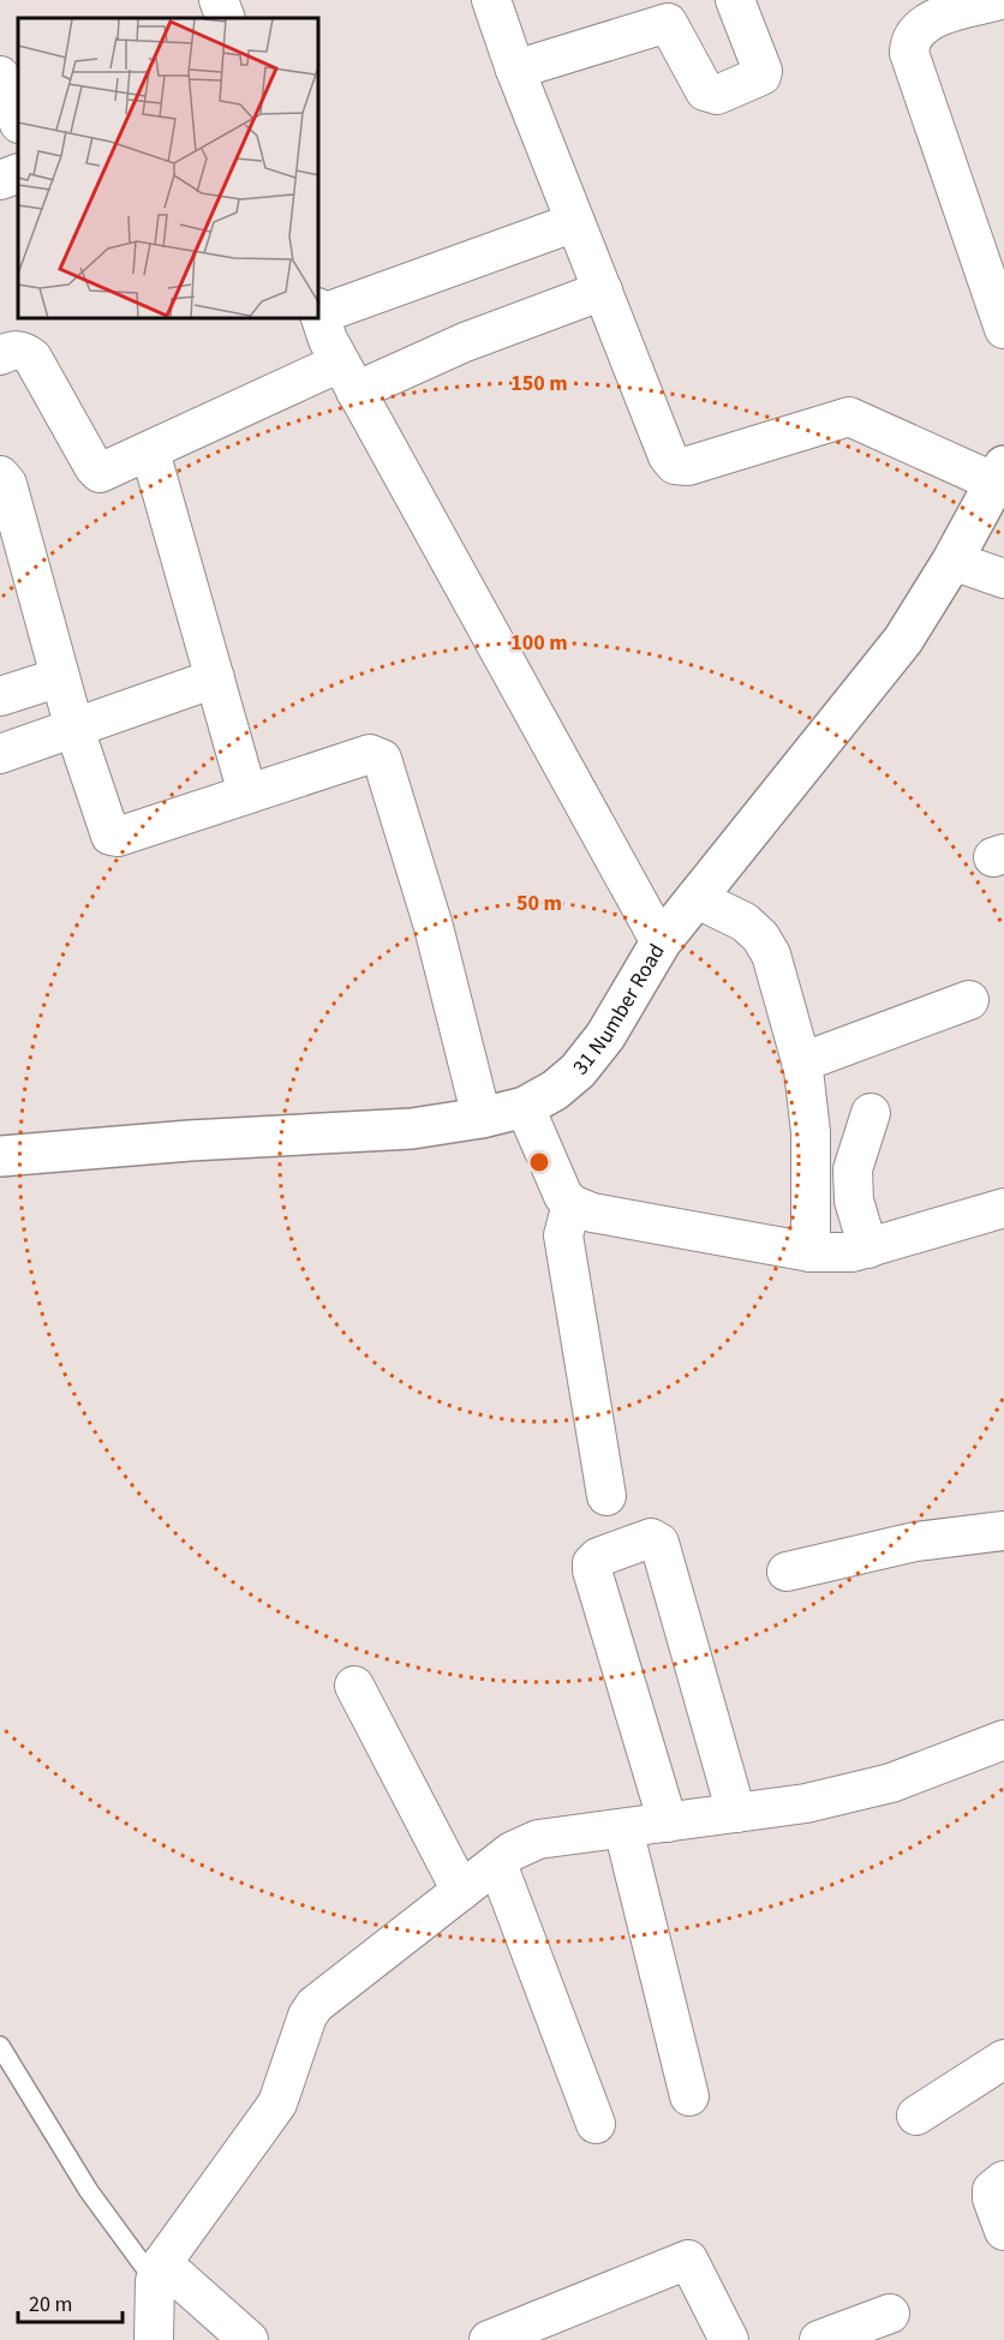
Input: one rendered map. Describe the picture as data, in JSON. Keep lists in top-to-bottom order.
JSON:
{
  "streets": {
    "main road": ["31 Number Road"]
  },
  "scale_bar": "20 m",
  "rings": ["150 m", "100 m", "50 m"]
}
